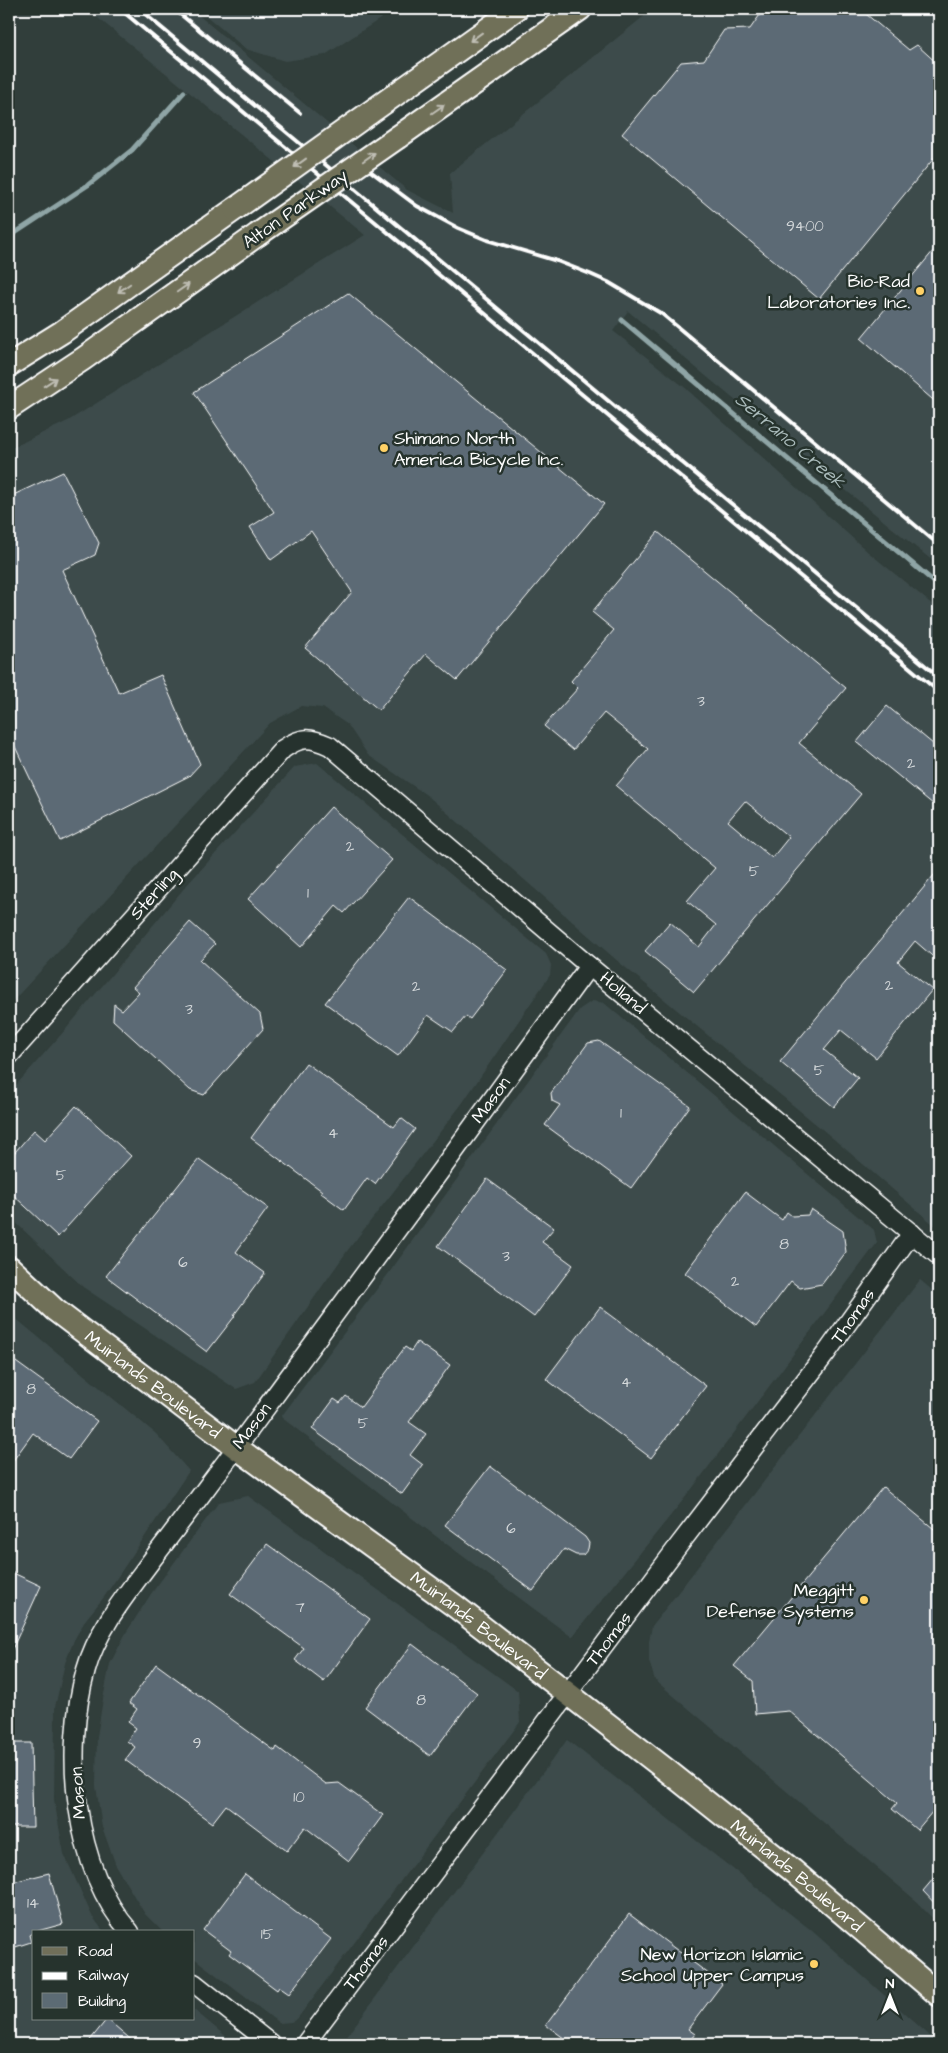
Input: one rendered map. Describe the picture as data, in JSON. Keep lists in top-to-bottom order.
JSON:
{
  "streets": {
    "main road": ["Alton Parkway", "Muirlands Boulevard"],
    "street": [
      "Sterling",
      "Holland",
      "Mason",
      "Thomas"
    ]
  },
  "crossings": [
    ["Sterling", "Holland"],
    ["Holland", "Mason"],
    ["Holland", "Thomas"],
    ["Mason", "Muirlands Boulevard"],
    ["Thomas", "Muirlands Boulevard"]
  ],
  "water": ["Serrano Creek"],
  "places": [
    "Bio-Rad Laboratories Inc.",
    "Shimano North America Bicycle Inc.",
    "Meggitt Defense Systems",
    "New Horizon Islamic School Upper Campus"
  ],
  "house_numbers": [
    "9400",
    "3",
    "2",
    "2",
    "5",
    "1",
    "2",
    "2",
    "3",
    "5",
    "1",
    "4",
    "5",
    "8",
    "3",
    "6",
    "2",
    "4",
    "8",
    "5",
    "6",
    "7",
    "8",
    "9",
    "10",
    "14",
    "15"
  ],
  "legend": ["Road", "Railway", "Building"],
  "north": "top"
}
